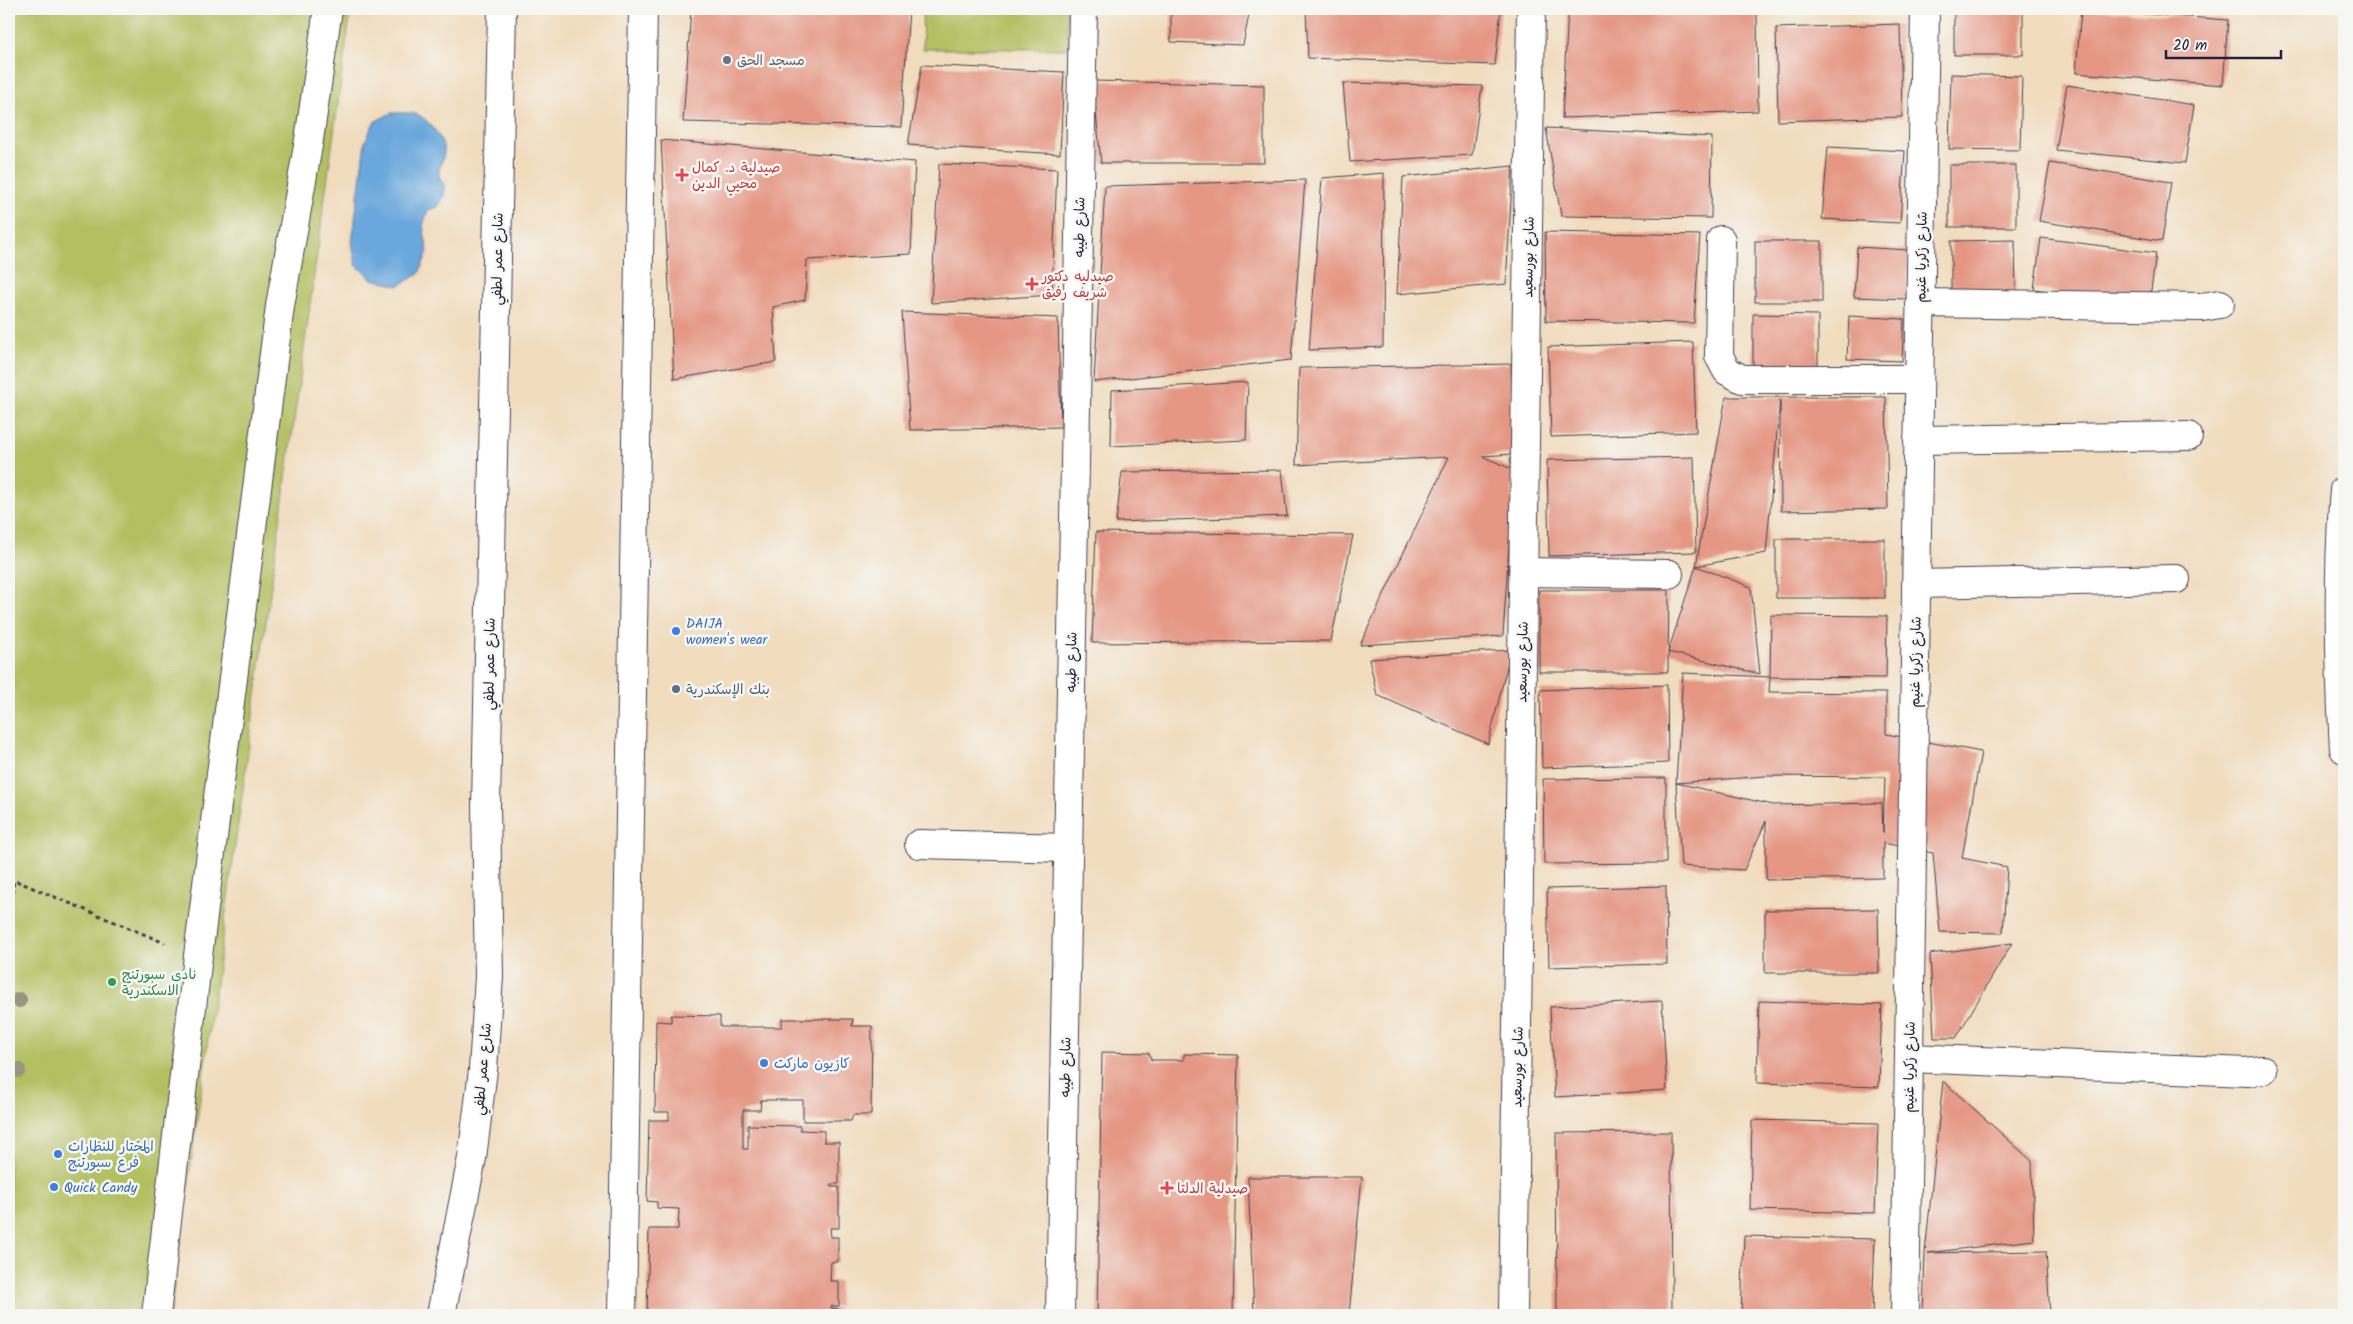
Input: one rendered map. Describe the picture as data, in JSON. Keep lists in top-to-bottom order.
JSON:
{
  "streets": {
    "main road": [
      "شارع طيبه",
      "شارع بورسعيد",
      "شارع زكريا غنيم",
      "شارع عمر لطفي"
    ]
  },
  "places": {
    "other": [
      "مسجد الحق",
      "DAIJA women's wear",
      "بنك الإسكندرية",
      "نادي سبورتنج الاسكندرية",
      "كازيون ماركت",
      "المختار للنظارات فرع سبورتنج",
      "Quick Candy"
    ],
    "health": ["صيدلية د. كمال محيي الدين", "صيدليه دكتور شريف رفيق", "صيدلية الدلتا"]
  },
  "scale_bar": "20 m"
}
